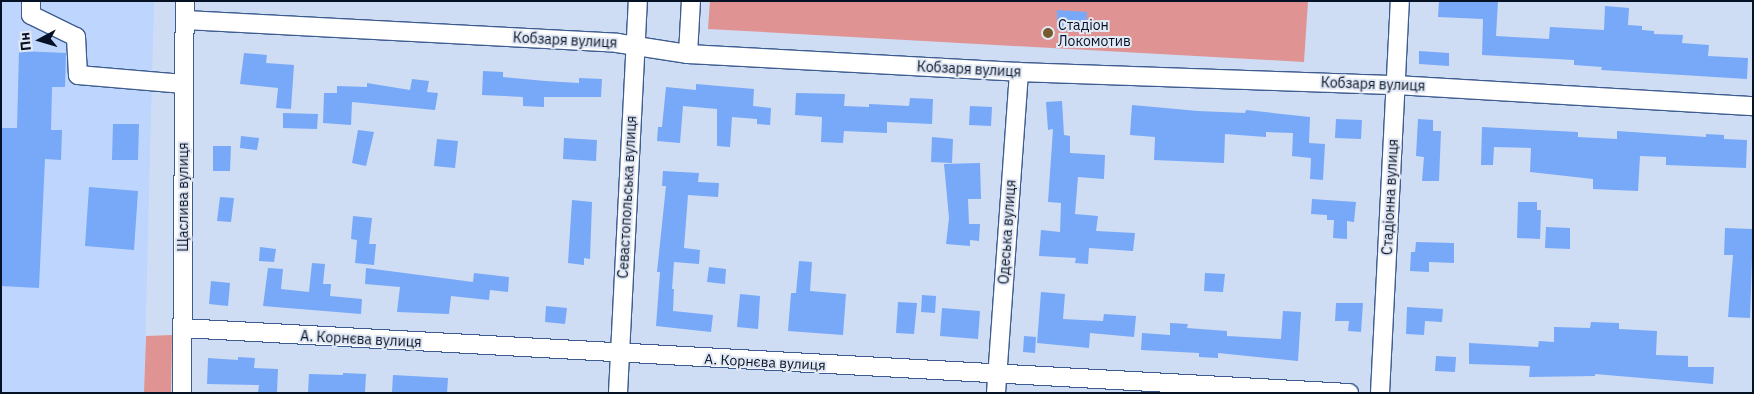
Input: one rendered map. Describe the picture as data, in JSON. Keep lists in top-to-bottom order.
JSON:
{
  "streets": {
    "street": [
      "Кобзаря вулиця",
      "Щаслива вулиця",
      "Севастопольська вулиця",
      "Стадіонна вулиця",
      "Одеська вулиця",
      "А. Корнєва вулиця"
    ]
  },
  "crossings": [
    ["Кобзаря вулиця", "Щаслива вулиця"],
    ["Кобзаря вулиця", "Севастопольська вулиця"],
    ["Кобзаря вулиця", "Стадіонна вулиця"],
    ["Кобзаря вулиця", "Одеська вулиця"],
    ["Щаслива вулиця", "А. Корнєва вулиця"],
    ["Севастопольська вулиця", "А. Корнєва вулиця"],
    ["Одеська вулиця", "А. Корнєва вулиця"]
  ],
  "places": ["Стадіон Локомотив"],
  "north": "left"
}
